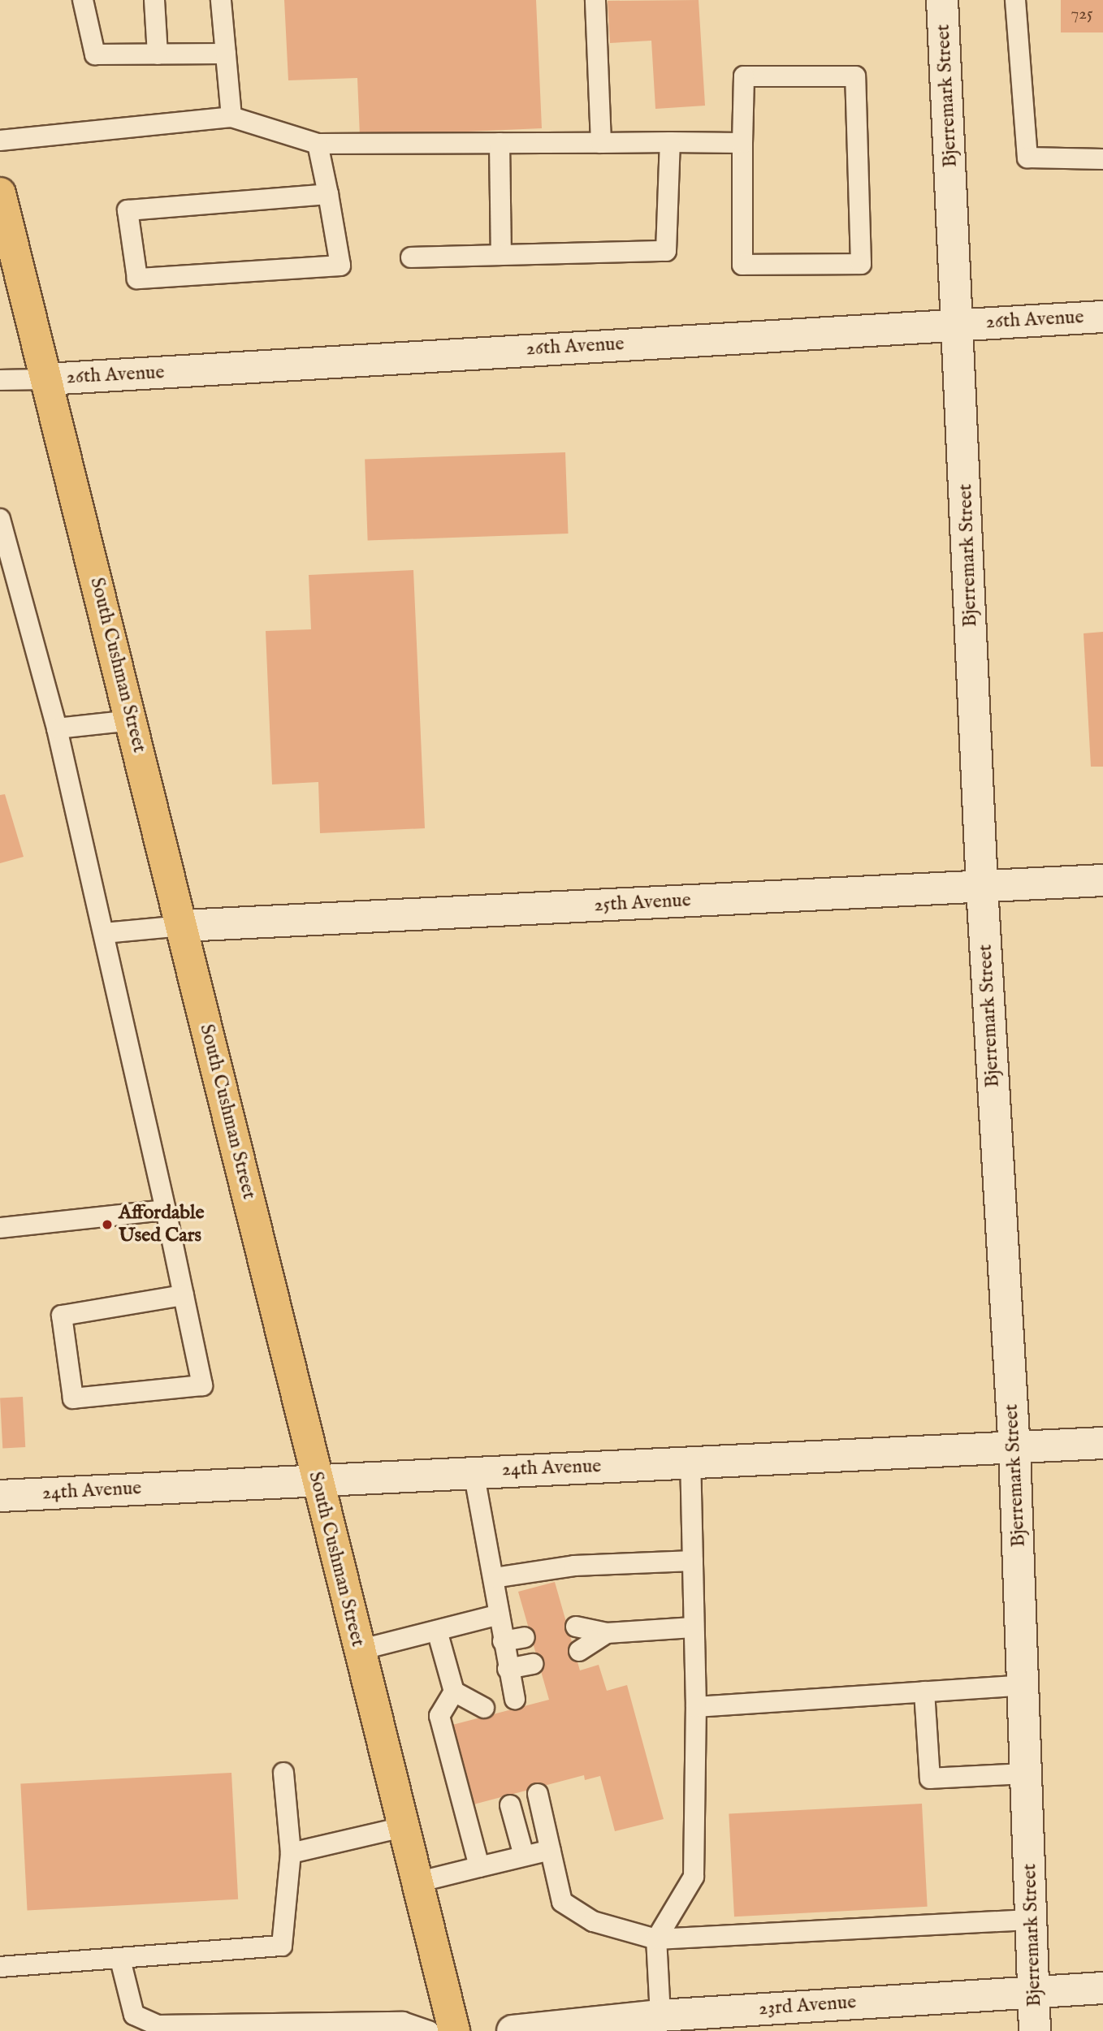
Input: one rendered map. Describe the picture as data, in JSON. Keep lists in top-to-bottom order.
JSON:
{
  "streets": {
    "main road": ["South Cushman Street"],
    "street": [
      "Bjerremark Street",
      "26th Avenue",
      "25th Avenue",
      "24th Avenue",
      "23rd Avenue"
    ]
  },
  "crossings": [
    ["Bjerremark Street", "26th Avenue"],
    ["Bjerremark Street", "25th Avenue"],
    ["Bjerremark Street", "24th Avenue"],
    ["Bjerremark Street", "23rd Avenue"],
    ["26th Avenue", "South Cushman Street"],
    ["South Cushman Street", "25th Avenue"],
    ["South Cushman Street", "24th Avenue"]
  ],
  "places": ["Affordable Used Cars"],
  "house_numbers": ["725"]
}
